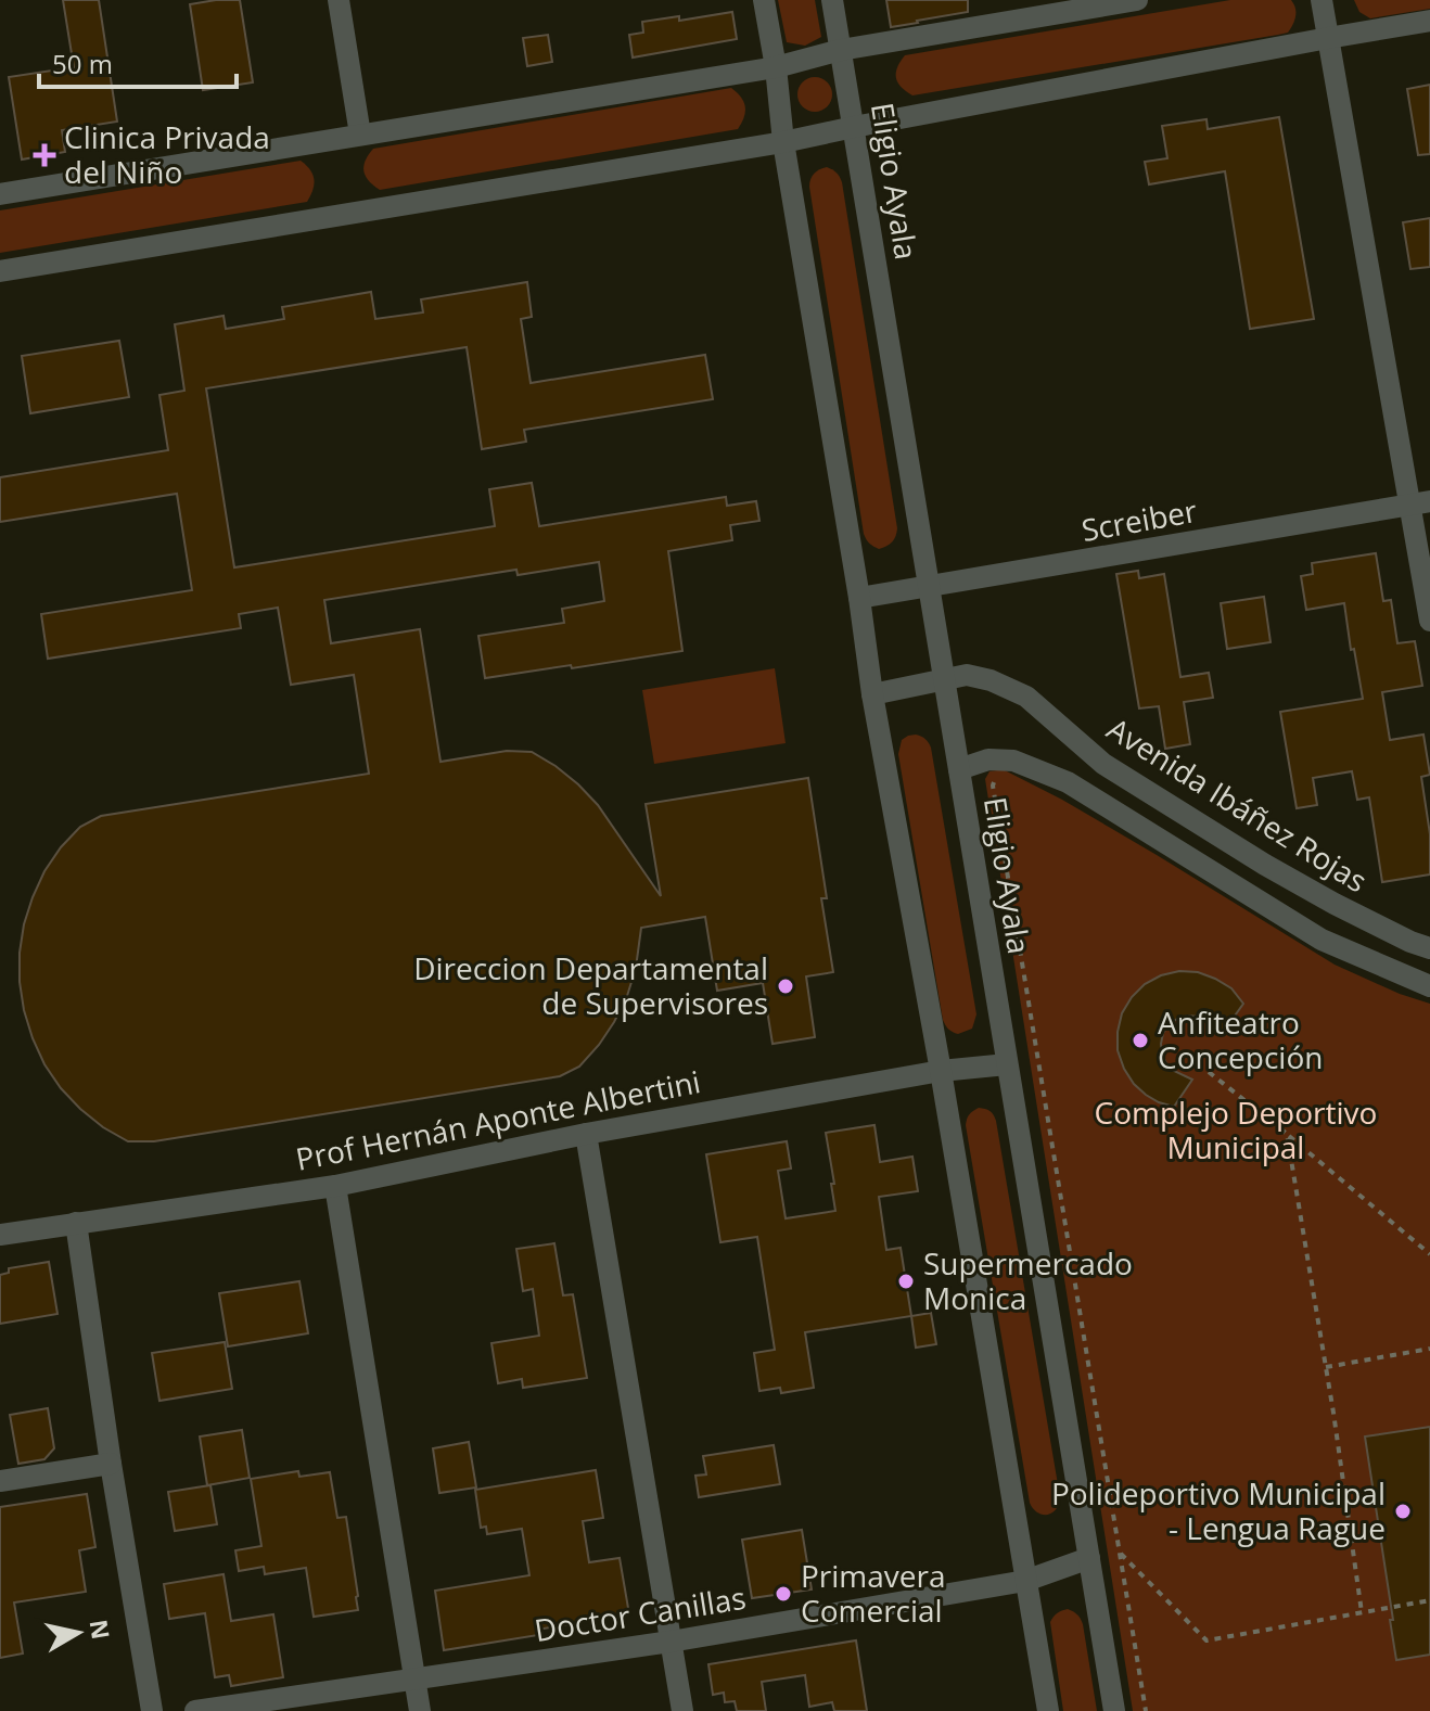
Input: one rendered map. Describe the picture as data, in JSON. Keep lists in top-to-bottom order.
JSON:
{
  "streets": {
    "street": [
      "Eligio Ayala",
      "Screiber",
      "Avenida Ibáñez Rojas",
      "Prof Hernán Aponte Albertini",
      "Doctor Canillas"
    ]
  },
  "crossings": [
    ["Eligio Ayala", "Screiber"],
    ["Eligio Ayala", "Avenida Ibáñez Rojas"],
    ["Eligio Ayala", "Prof Hernán Aponte Albertini"],
    ["Eligio Ayala", "Doctor Canillas"]
  ],
  "parks": ["Complejo Deportivo Municipal"],
  "places": {
    "health": ["Clinica Privada del Niño"],
    "other": [
      "Direccion Departamental de Supervisores",
      "Anfiteatro Concepción",
      "Supermercado Monica",
      "Polideportivo Municipal - Lengua Rague",
      "Primavera Comercial"
    ]
  },
  "scale_bar": "50 m",
  "north": "right"
}
